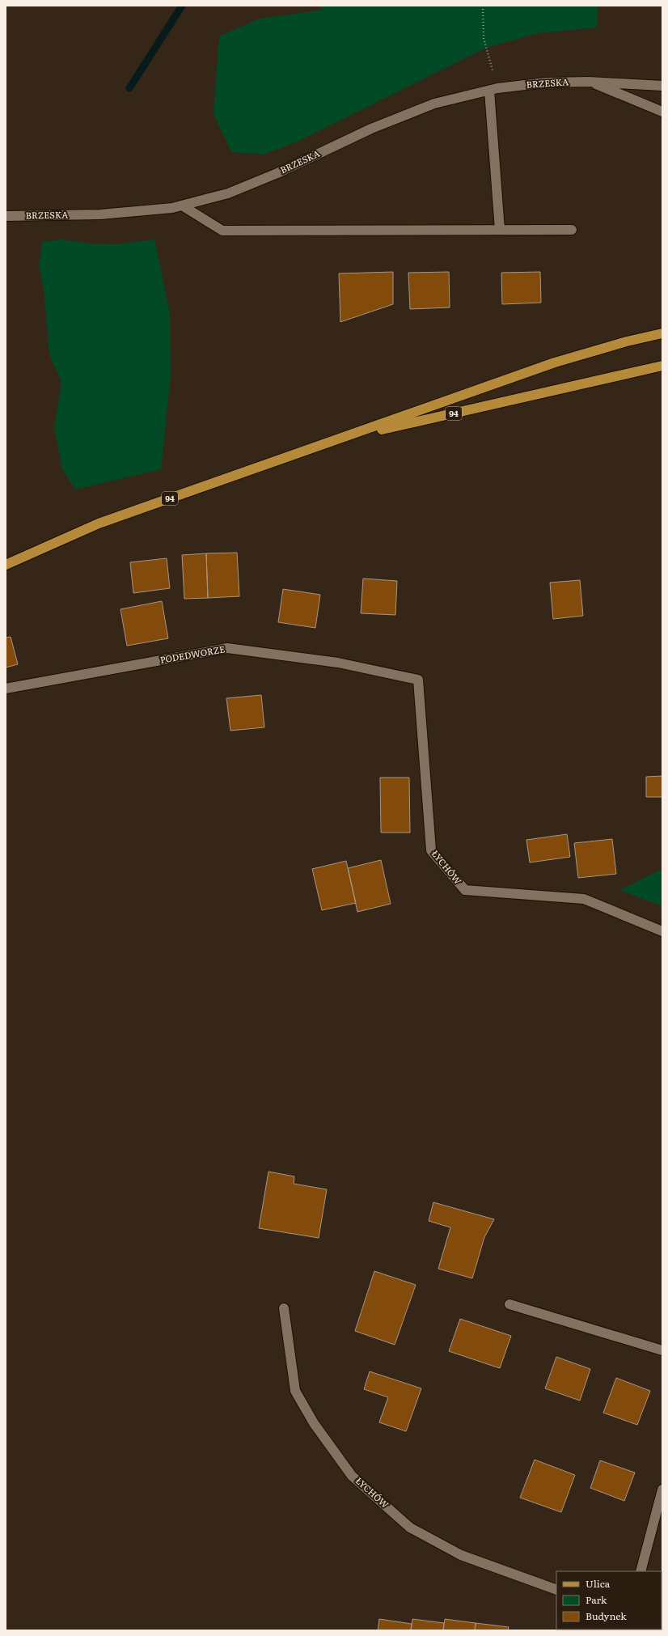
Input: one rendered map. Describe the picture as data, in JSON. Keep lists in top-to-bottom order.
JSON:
{
  "streets": {
    "main road": ["94"],
    "street": ["BRZESKA", "PODEDWORZE", "ŁYCHÓW"]
  },
  "crossings": [
    ["PODEDWORZE", "ŁYCHÓW"]
  ],
  "legend": ["Ulica", "Park", "Budynek"]
}
